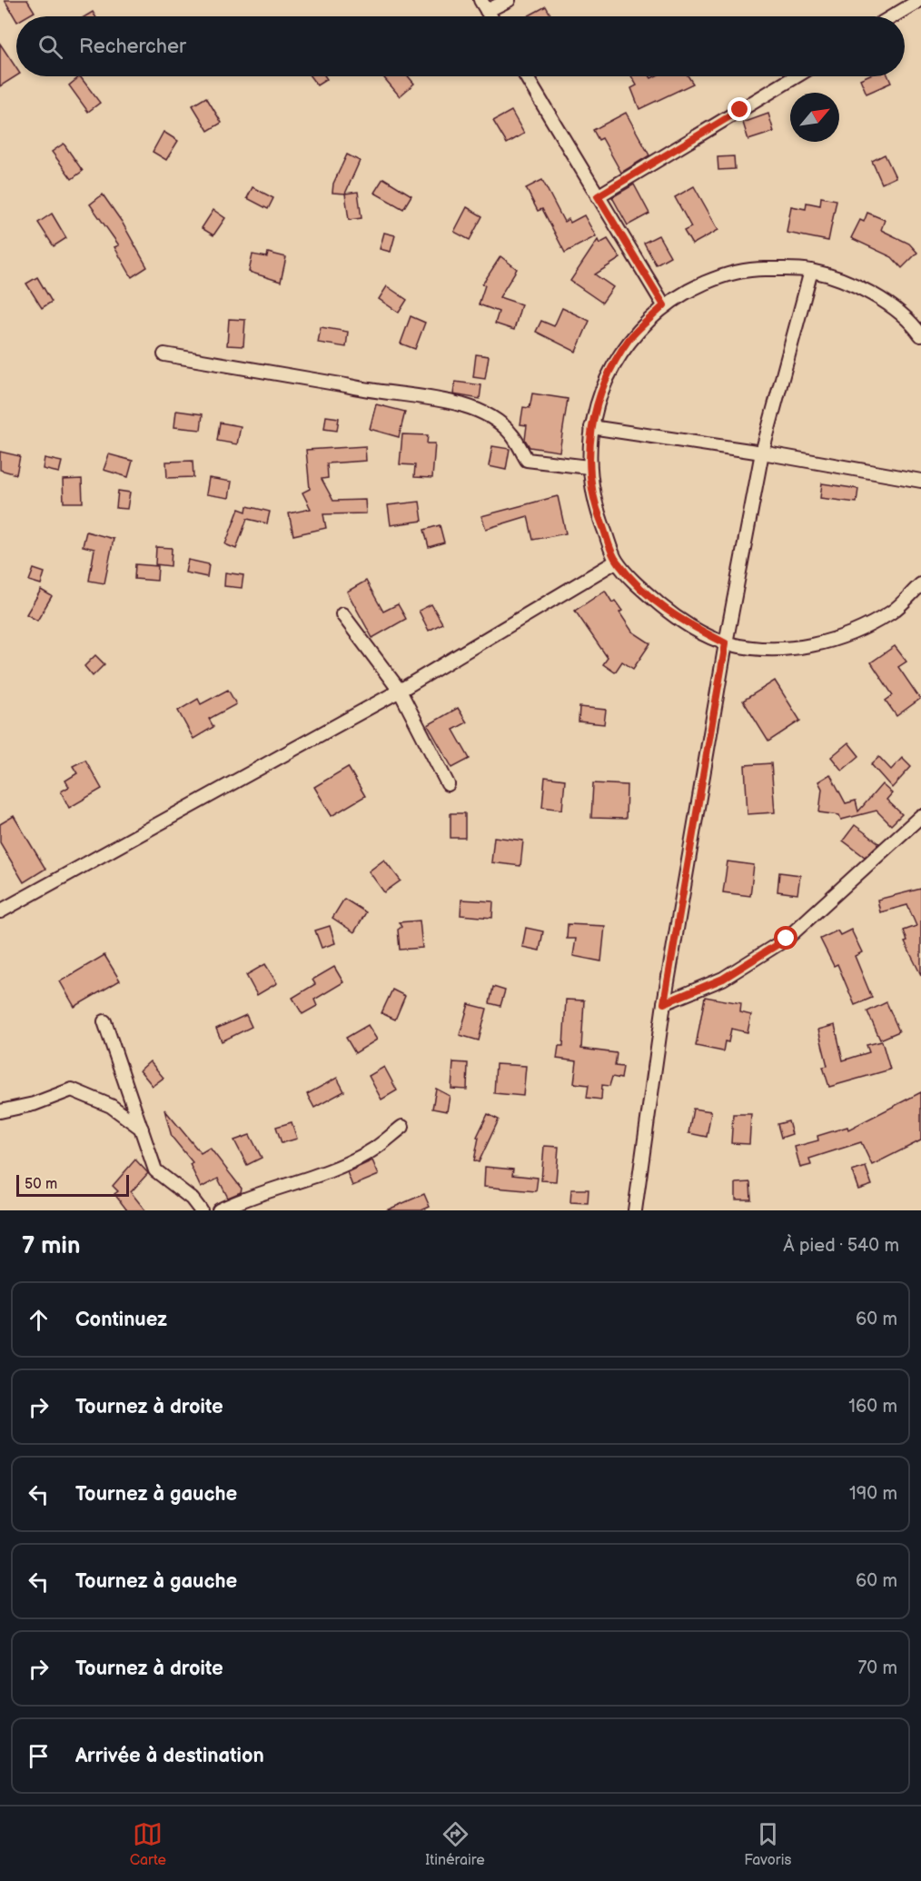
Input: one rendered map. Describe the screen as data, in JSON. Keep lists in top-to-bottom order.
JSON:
{
  "scale_bar": "50 m",
  "north": "top right",
  "page": {
    "search": "Rechercher",
    "scale": "50 m",
    "heading": ["7 min", "À pied · 540 m"],
    "list": [
      ["Continuez", "60 m"],
      ["Tournez à droite", "160 m"],
      ["Tournez à gauche", "190 m"],
      ["Tournez à gauche", "60 m"],
      ["Tournez à droite", "70 m"],
      "Arrivée à destination"
    ],
    "nav": ["Carte", "Itinéraire", "Favoris"]
  }
}
